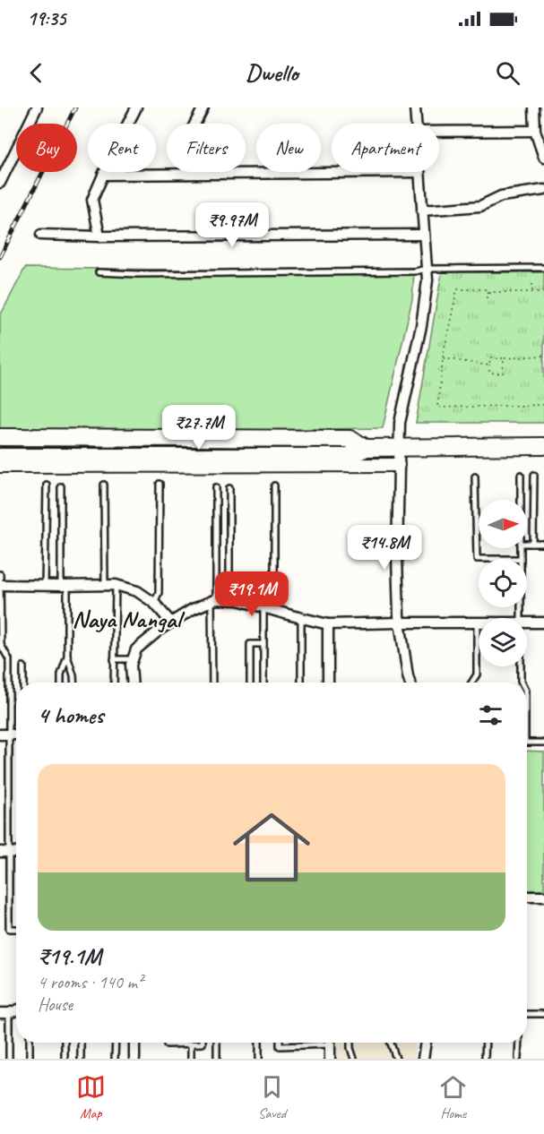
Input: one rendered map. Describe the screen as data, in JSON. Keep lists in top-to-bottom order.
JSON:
{
  "districts": ["Naya Nangal"],
  "north": "right",
  "page": {
    "status": "19:35",
    "header": "Dwello",
    "chip": [
      "Buy",
      "Rent",
      "Filters",
      "New",
      "Apartment"
    ],
    "price": [
      "₹9.97M",
      "₹27.7M",
      "₹14.8M",
      "₹19.1M"
    ],
    "heading": "4 homes",
    "list": [
      {
        "name": "₹19.1M",
        "note": "4 rooms · 140 m² · House"
      }
    ],
    "tabs": ["Map", "Saved", "Home"]
  }
}
